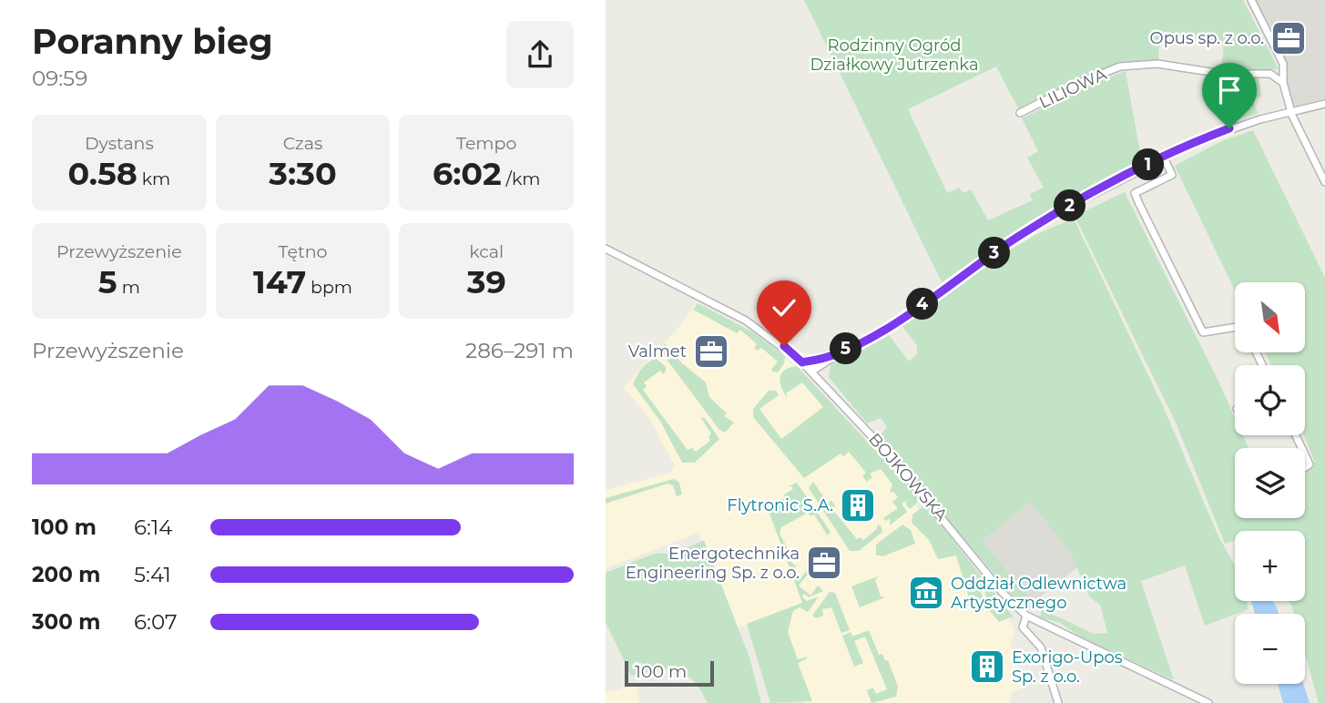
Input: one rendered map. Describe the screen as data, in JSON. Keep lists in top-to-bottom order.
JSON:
{
  "streets": {
    "street": ["LILIOWA", "BOJKOWSKA"]
  },
  "parks": ["Rodzinny Ogród Działkowy Jutrzenka"],
  "places": {
    "office": ["Opus sp. z o.o.", "Valmet", "Energotechnika Engineering Sp. z o.o."],
    "building": ["Flytronic S.A.", "Exorigo-Upos Sp. z o.o."],
    "museum": ["Oddział Odlewnictwa Artystycznego"]
  },
  "scale_bar": "100 m",
  "north": "bottom right",
  "page": {
    "heading": ["Poranny bieg", "09:59"],
    "stats": [
      ["Dystans", "0.58 km"],
      ["Czas", "3:30"],
      ["Tempo", "6:02 /km"],
      ["Przewyższenie", "5 m"],
      ["Tętno", "147 bpm"],
      ["kcal", "39"]
    ],
    "pins": [
      "1",
      "2",
      "3",
      "4",
      "5"
    ],
    "map_buttons": ["+", "−"],
    "chart": ["Przewyższenie", "286–291 m"],
    "list": [
      {
        "name": "100 m",
        "note": "6:14"
      },
      {
        "name": "200 m",
        "note": "5:41"
      },
      {
        "name": "300 m",
        "note": "6:07"
      }
    ],
    "scale": "100 m"
  }
}
